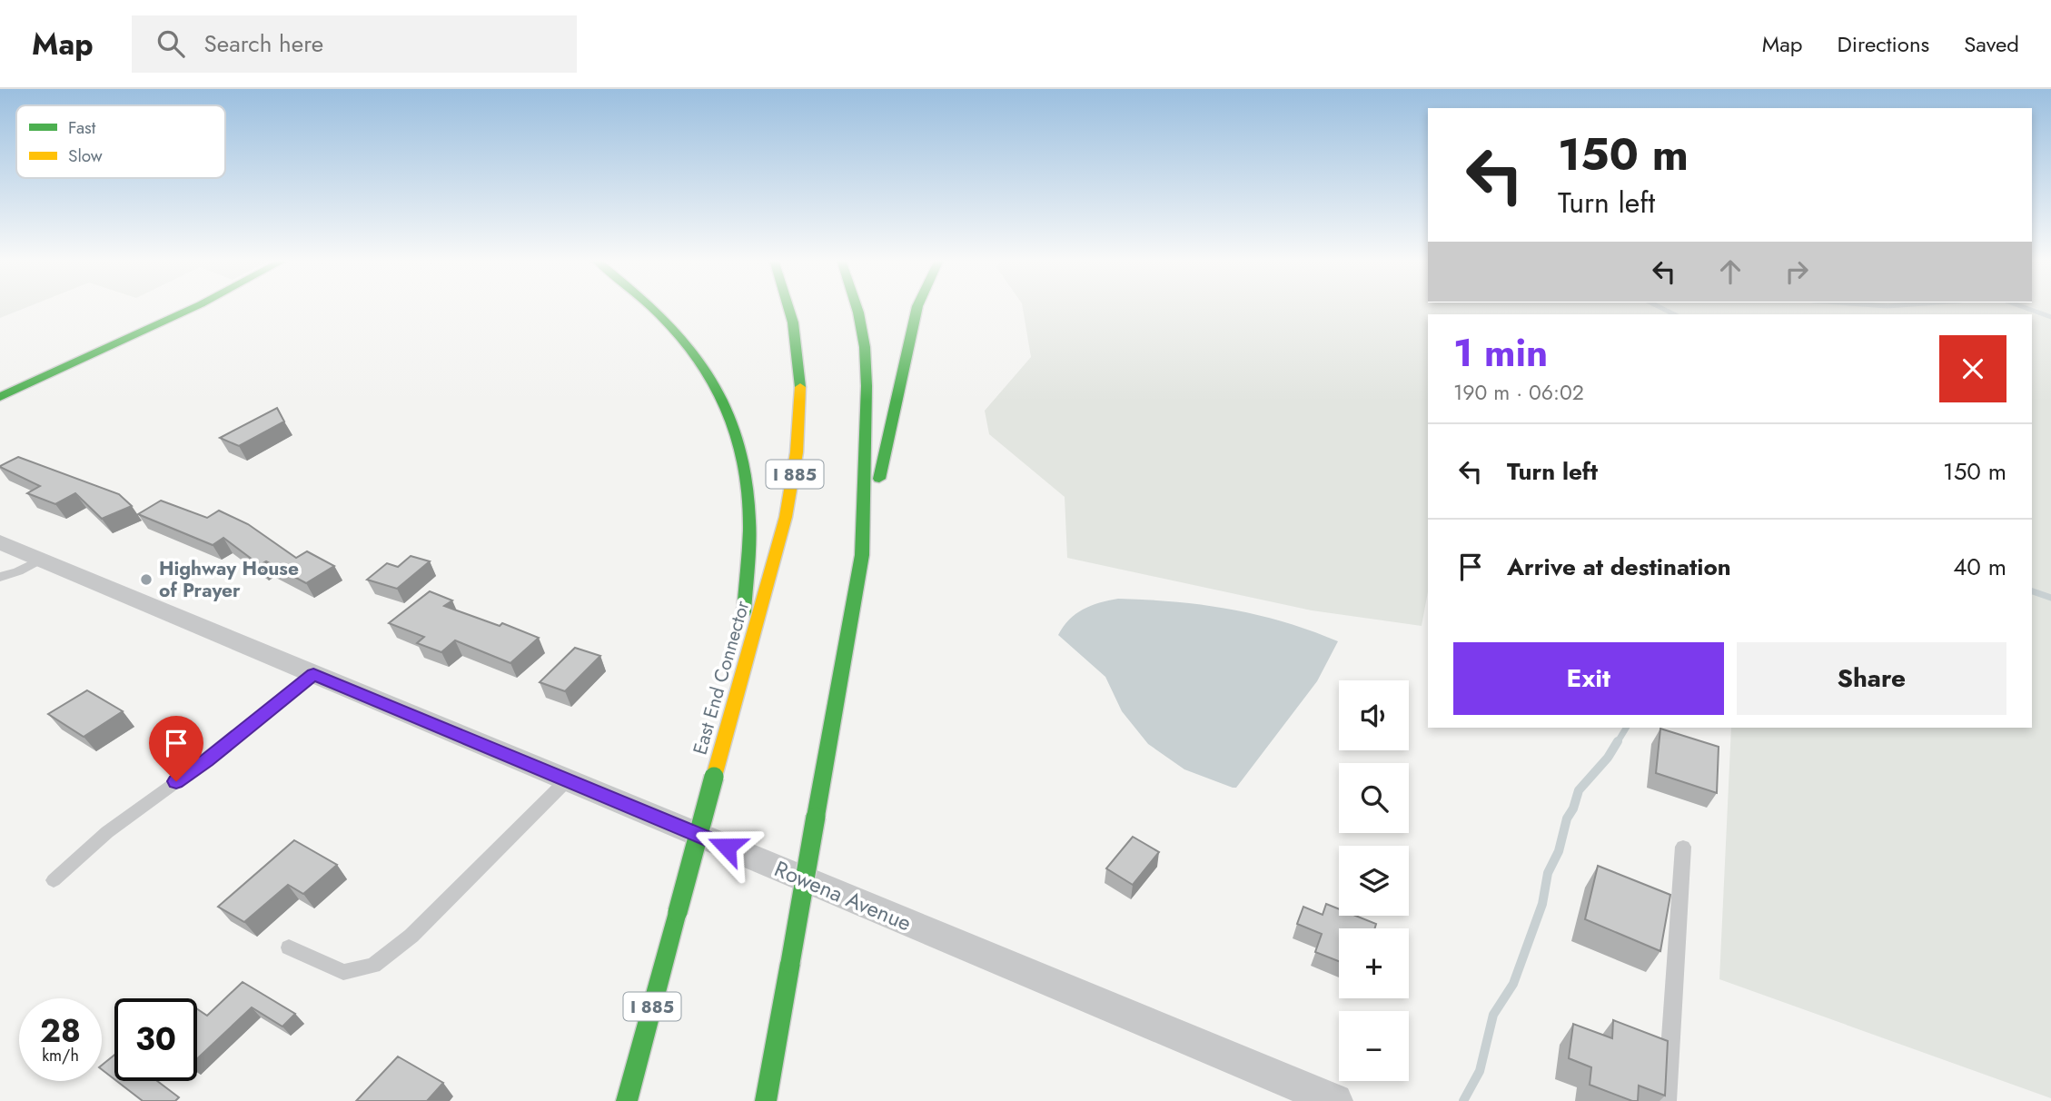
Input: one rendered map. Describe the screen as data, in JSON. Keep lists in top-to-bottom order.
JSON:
{
  "streets": {
    "main road": ["I 885", "East End Connector"],
    "street": ["Rowena Avenue"]
  },
  "places": ["Highway House of Prayer"],
  "legend": ["Fast", "Slow"],
  "page": {
    "header": "Map",
    "search": "Search here",
    "nav": ["Map", "Directions", "Saved"],
    "turn": ["150 m", "Turn left"],
    "heading": ["1 min", "190 m · 06:02"],
    "list": [
      {
        "name": "Turn left",
        "value": "150 m"
      },
      {
        "name": "Arrive at destination",
        "value": "40 m"
      }
    ],
    "buttons": ["Exit", "Share"],
    "map_buttons": ["+", "−"],
    "speed": "28 km/h",
    "limit": "30"
  }
}
